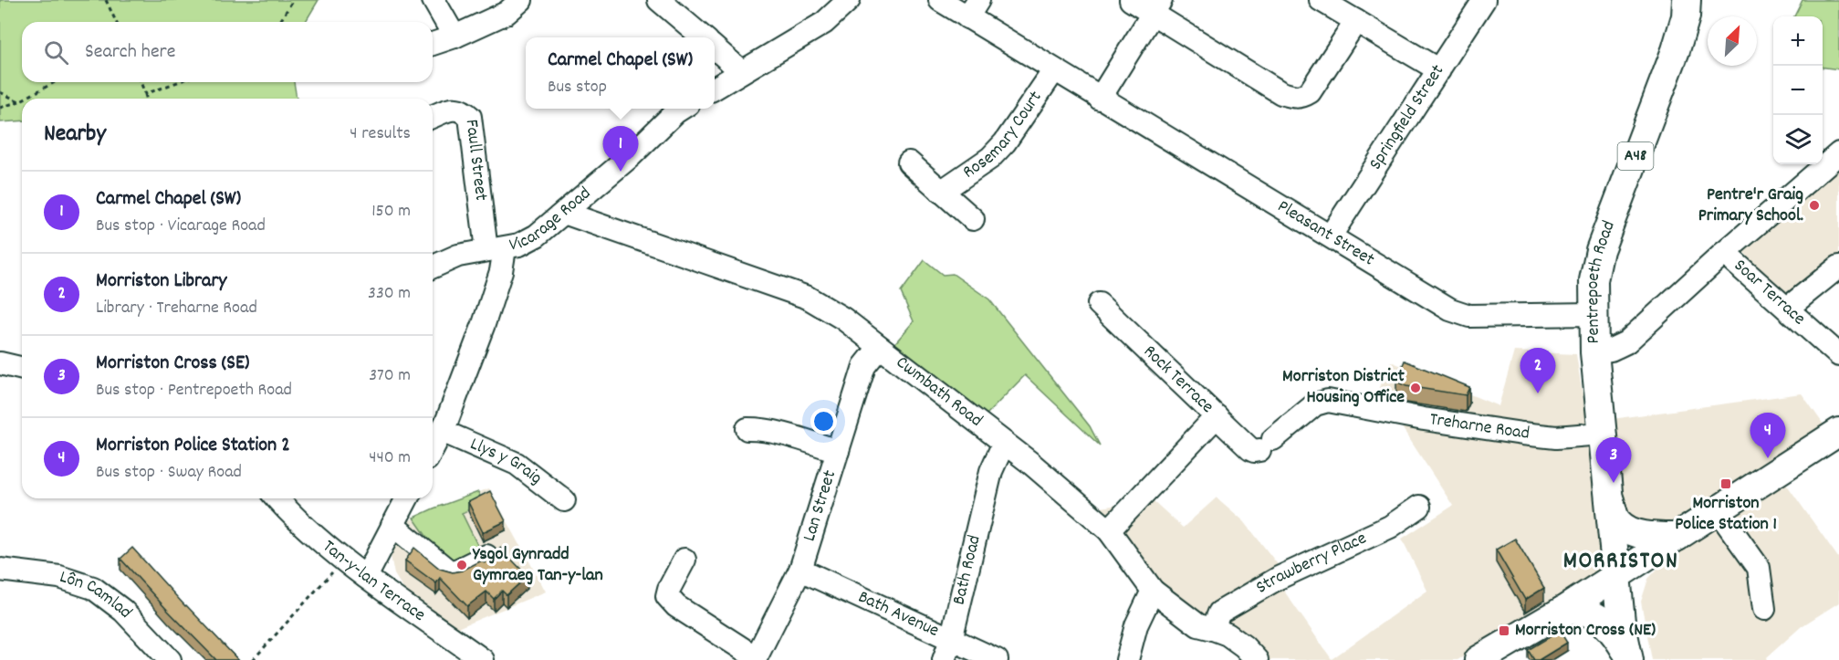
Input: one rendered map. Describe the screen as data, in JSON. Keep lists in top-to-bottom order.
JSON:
{
  "streets": {
    "main road": ["A48", "Pentrepoeth Road"],
    "street": [
      "Springfield Street",
      "Rosemary Court",
      "Faull Street",
      "Vicarage Road",
      "Pleasant Street",
      "Soar Terrace",
      "Rock Terrace",
      "Cwmbath Road",
      "Treharne Road",
      "Llys y Graig",
      "Lan Street",
      "Strawberry Place",
      "Bath Road",
      "Tan-y-lan Terrace",
      "Lôn Camlad",
      "Bath Avenue"
    ]
  },
  "crossings": [
    ["Springfield Street", "Pleasant Street"],
    ["Rosemary Court", "Pleasant Street"],
    ["A48", "Pentrepoeth Road"],
    ["Faull Street", "Vicarage Road"],
    ["Vicarage Road", "Cwmbath Road"],
    ["Vicarage Road", "Llys y Graig"],
    ["Pleasant Street", "Pentrepoeth Road"],
    ["Pentrepoeth Road", "Treharne Road"],
    ["Rock Terrace", "Treharne Road"],
    ["Cwmbath Road", "Lan Street"],
    ["Cwmbath Road", "Strawberry Place"],
    ["Cwmbath Road", "Bath Road"],
    ["Lan Street", "Bath Avenue"],
    ["Bath Road", "Bath Avenue"]
  ],
  "districts": ["MORRISTON"],
  "places": {
    "other": ["Pentre'r Graig Primary School.", "Morriston District Housing Office", "Ysgol Gynradd Gymraeg Tan-y-lan"],
    "transit": ["Morriston Police Station 1", "Morriston Cross (NE)"]
  },
  "north": "top right",
  "page": {
    "map_buttons": ["+", "−"],
    "search": "Search here",
    "popup": ["Carmel Chapel (SW)", "Bus stop"],
    "heading": ["Nearby", "4 results"],
    "pins": [
      "1",
      "2",
      "4",
      "3"
    ],
    "list": [
      {
        "mark": "1",
        "name": "Carmel Chapel (SW)",
        "note": "Bus stop · Vicarage Road",
        "value": "150 m"
      },
      {
        "mark": "2",
        "name": "Morriston Library",
        "note": "Library · Treharne Road",
        "value": "330 m"
      },
      {
        "mark": "3",
        "name": "Morriston Cross (SE)",
        "note": "Bus stop · Pentrepoeth Road",
        "value": "370 m"
      },
      {
        "mark": "4",
        "name": "Morriston Police Station 2",
        "note": "Bus stop · Sway Road",
        "value": "440 m"
      }
    ]
  }
}
